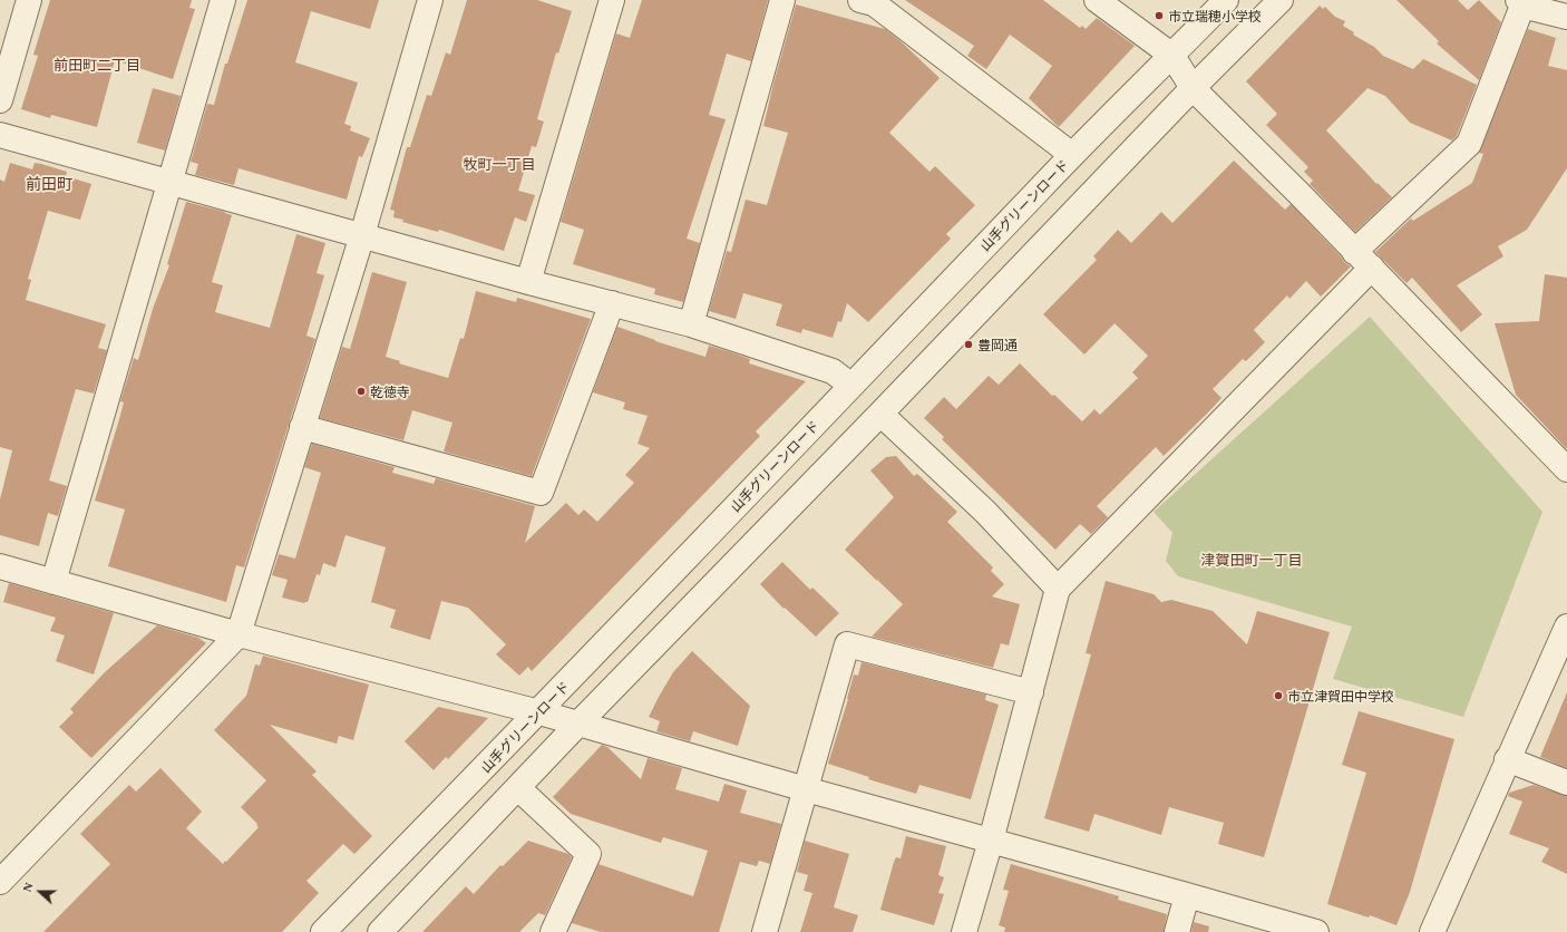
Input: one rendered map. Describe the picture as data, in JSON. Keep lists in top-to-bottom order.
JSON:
{
  "streets": {
    "street": ["山手グリーンロード"]
  },
  "districts": [
    "前田町二丁目",
    "牧町一丁目",
    "前田町",
    "津賀田町一丁目"
  ],
  "places": [
    "市立瑞穂小学校",
    "豊岡通",
    "乾徳寺",
    "市立津賀田中学校"
  ],
  "north": "left"
}
